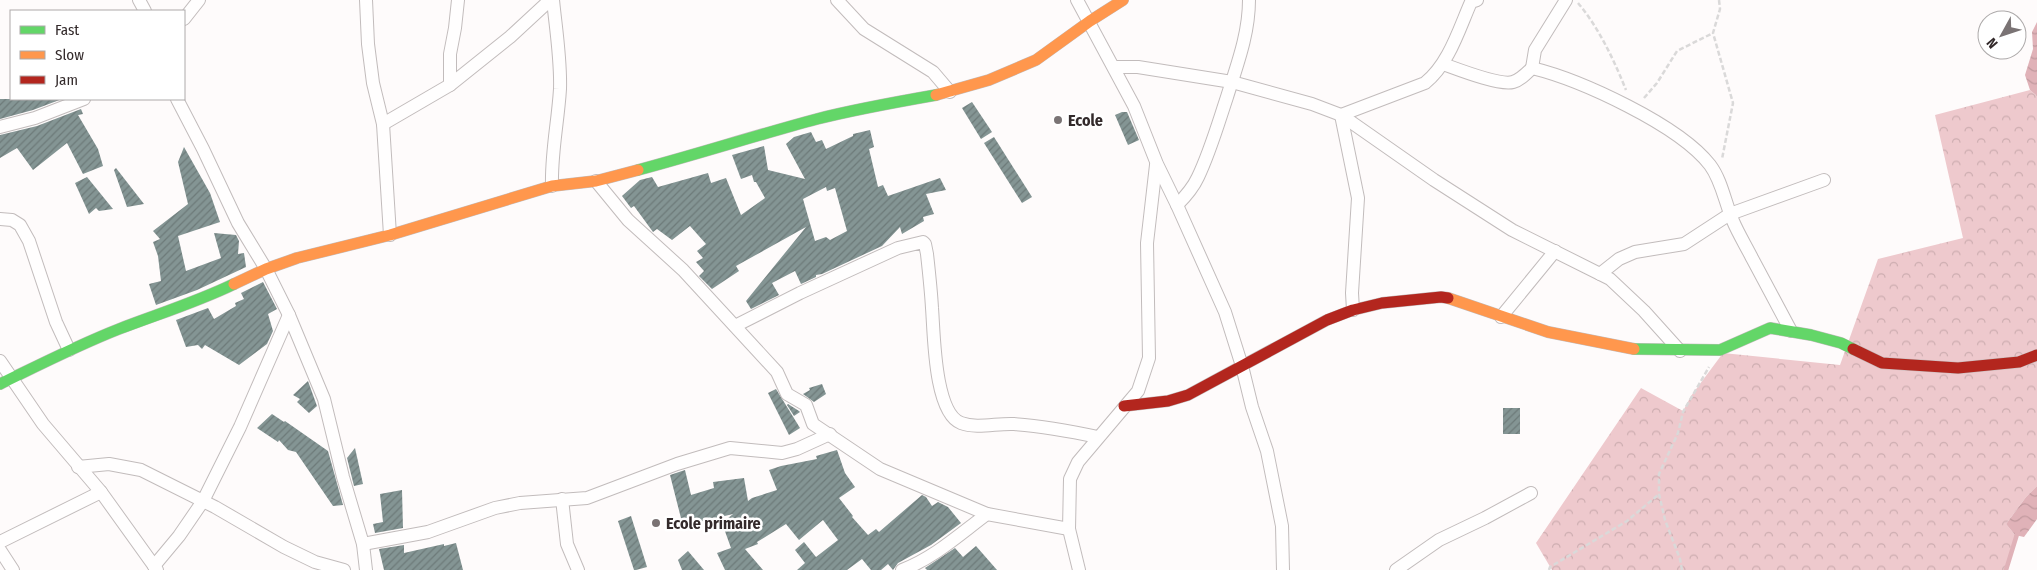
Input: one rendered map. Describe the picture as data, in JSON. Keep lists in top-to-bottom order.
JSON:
{
  "places": ["Ecole", "Ecole primaire"],
  "legend": ["Fast", "Slow", "Jam"],
  "north": "bottom left"
}
